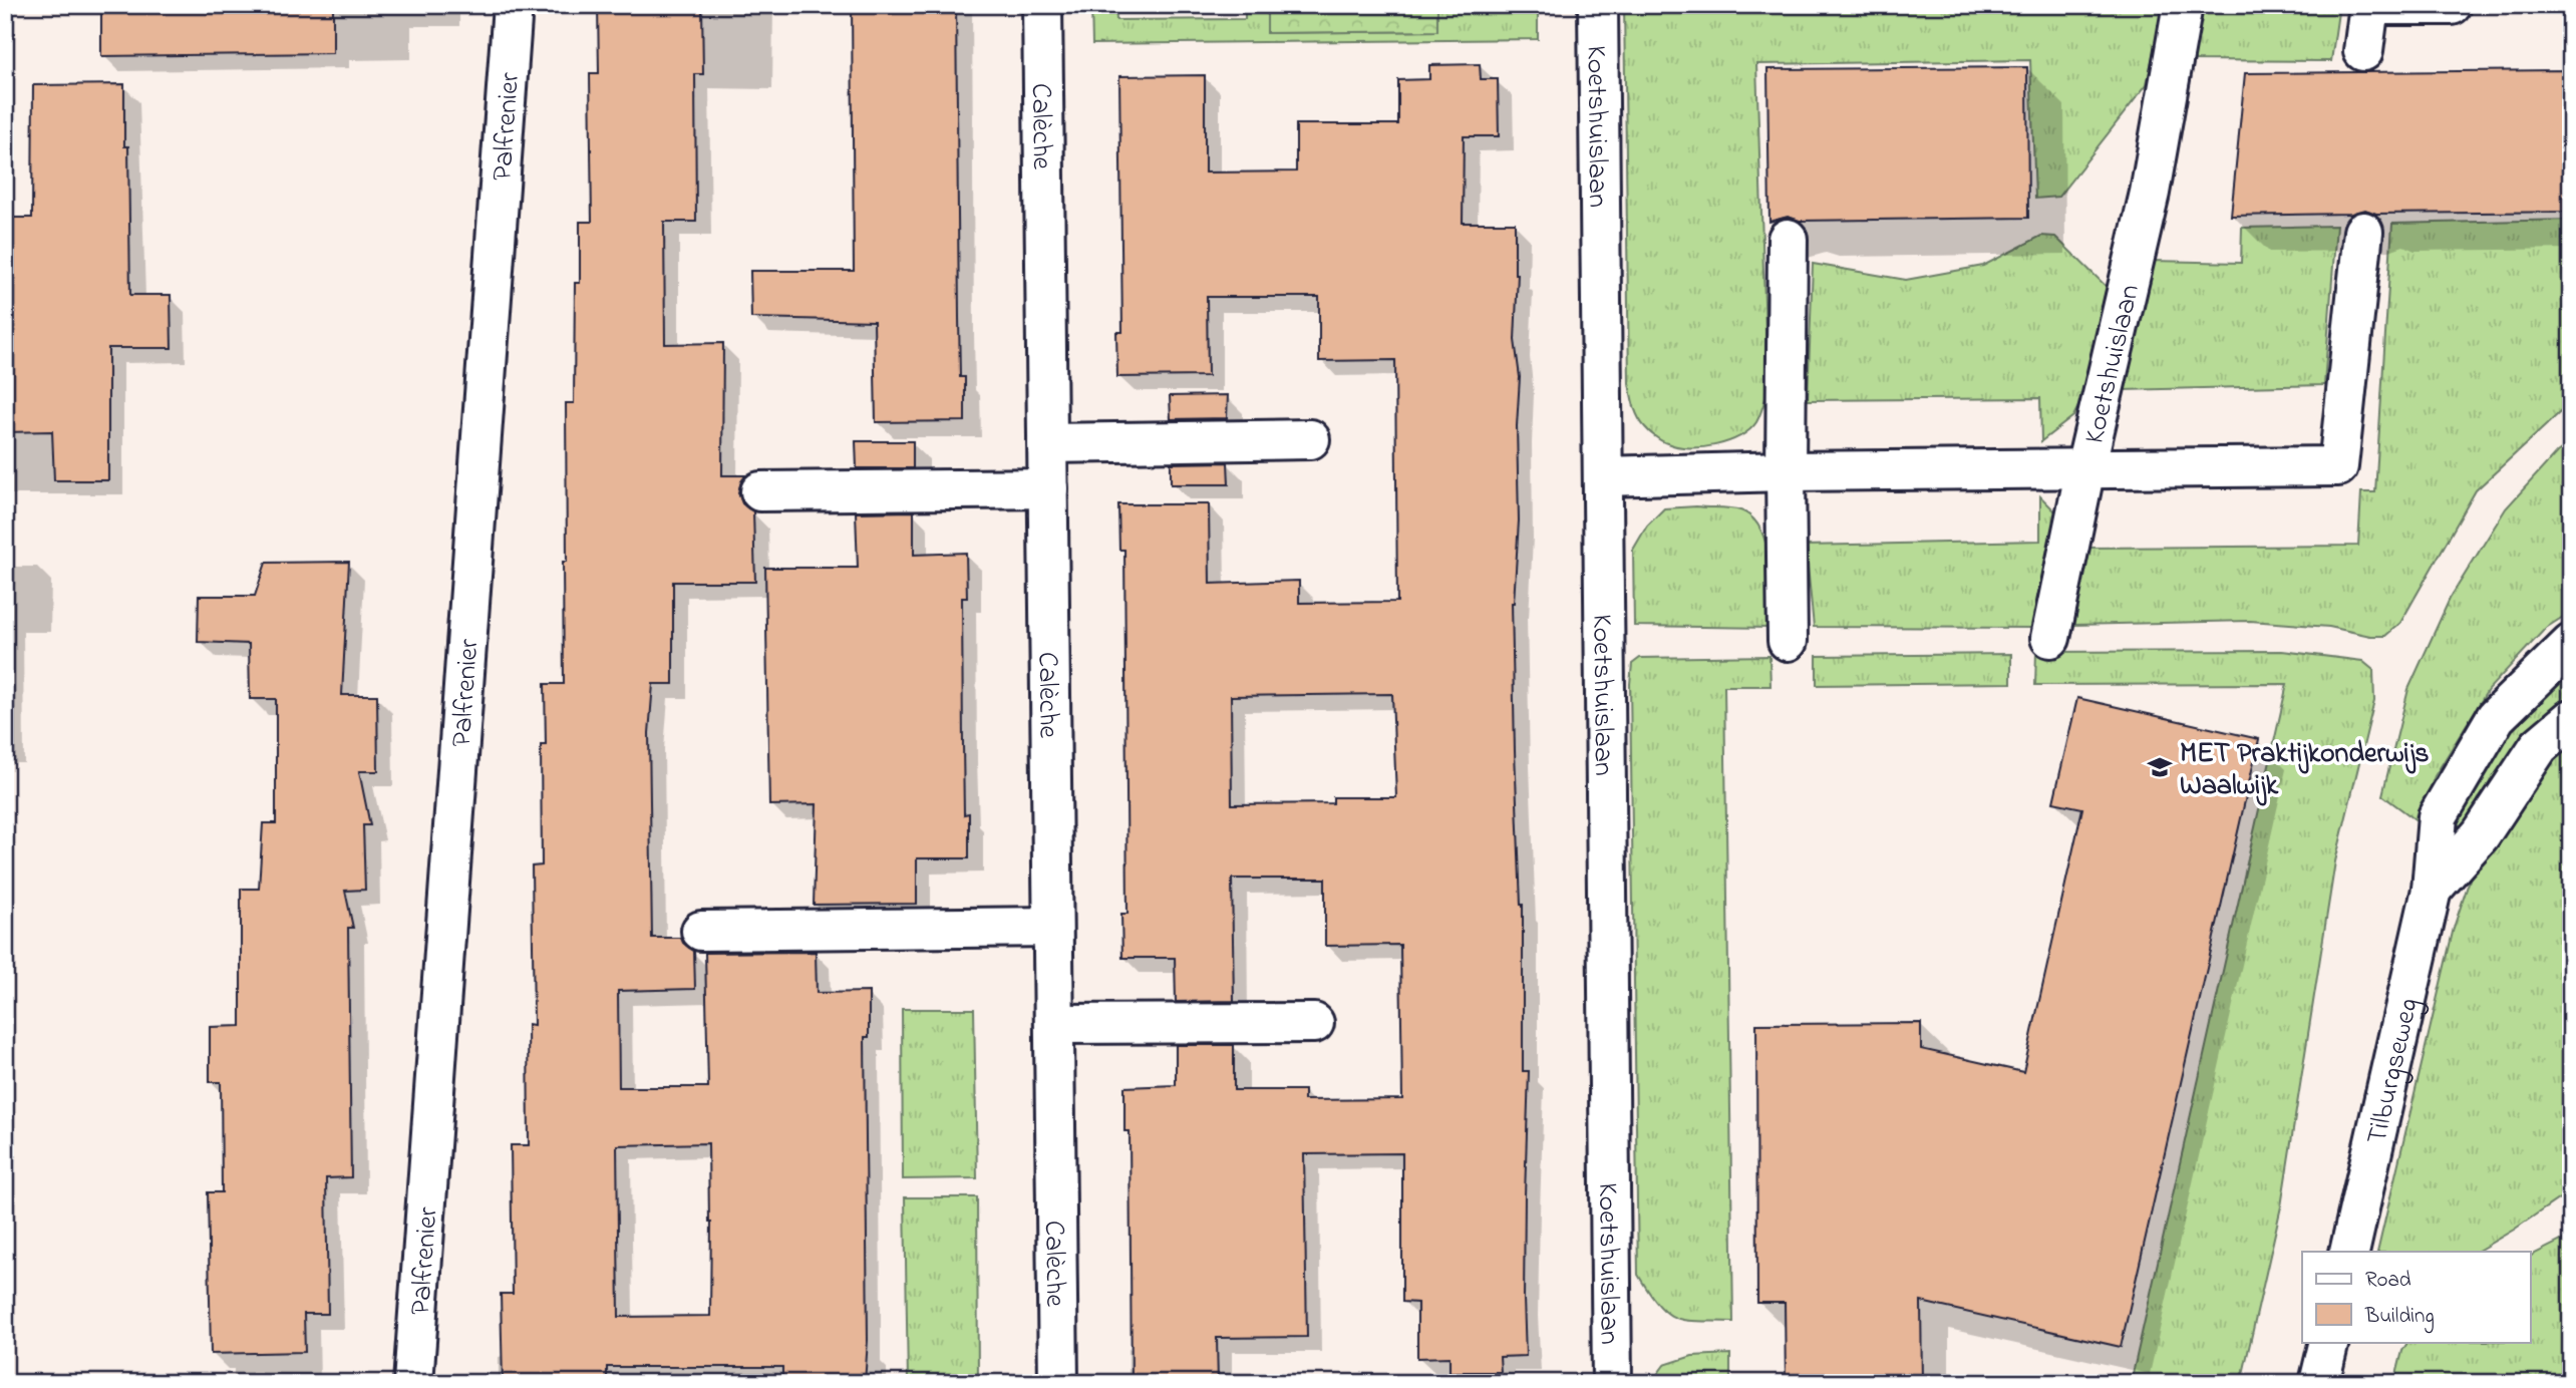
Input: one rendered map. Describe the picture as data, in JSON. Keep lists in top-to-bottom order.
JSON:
{
  "streets": {
    "street": [
      "Calèche",
      "Koetshuislaan",
      "Palfrenier",
      "Tilburgseweg"
    ]
  },
  "places": {
    "school or university": ["MET Praktijkonderwijs Waalwijk"]
  },
  "legend": ["Road", "Building"]
}
